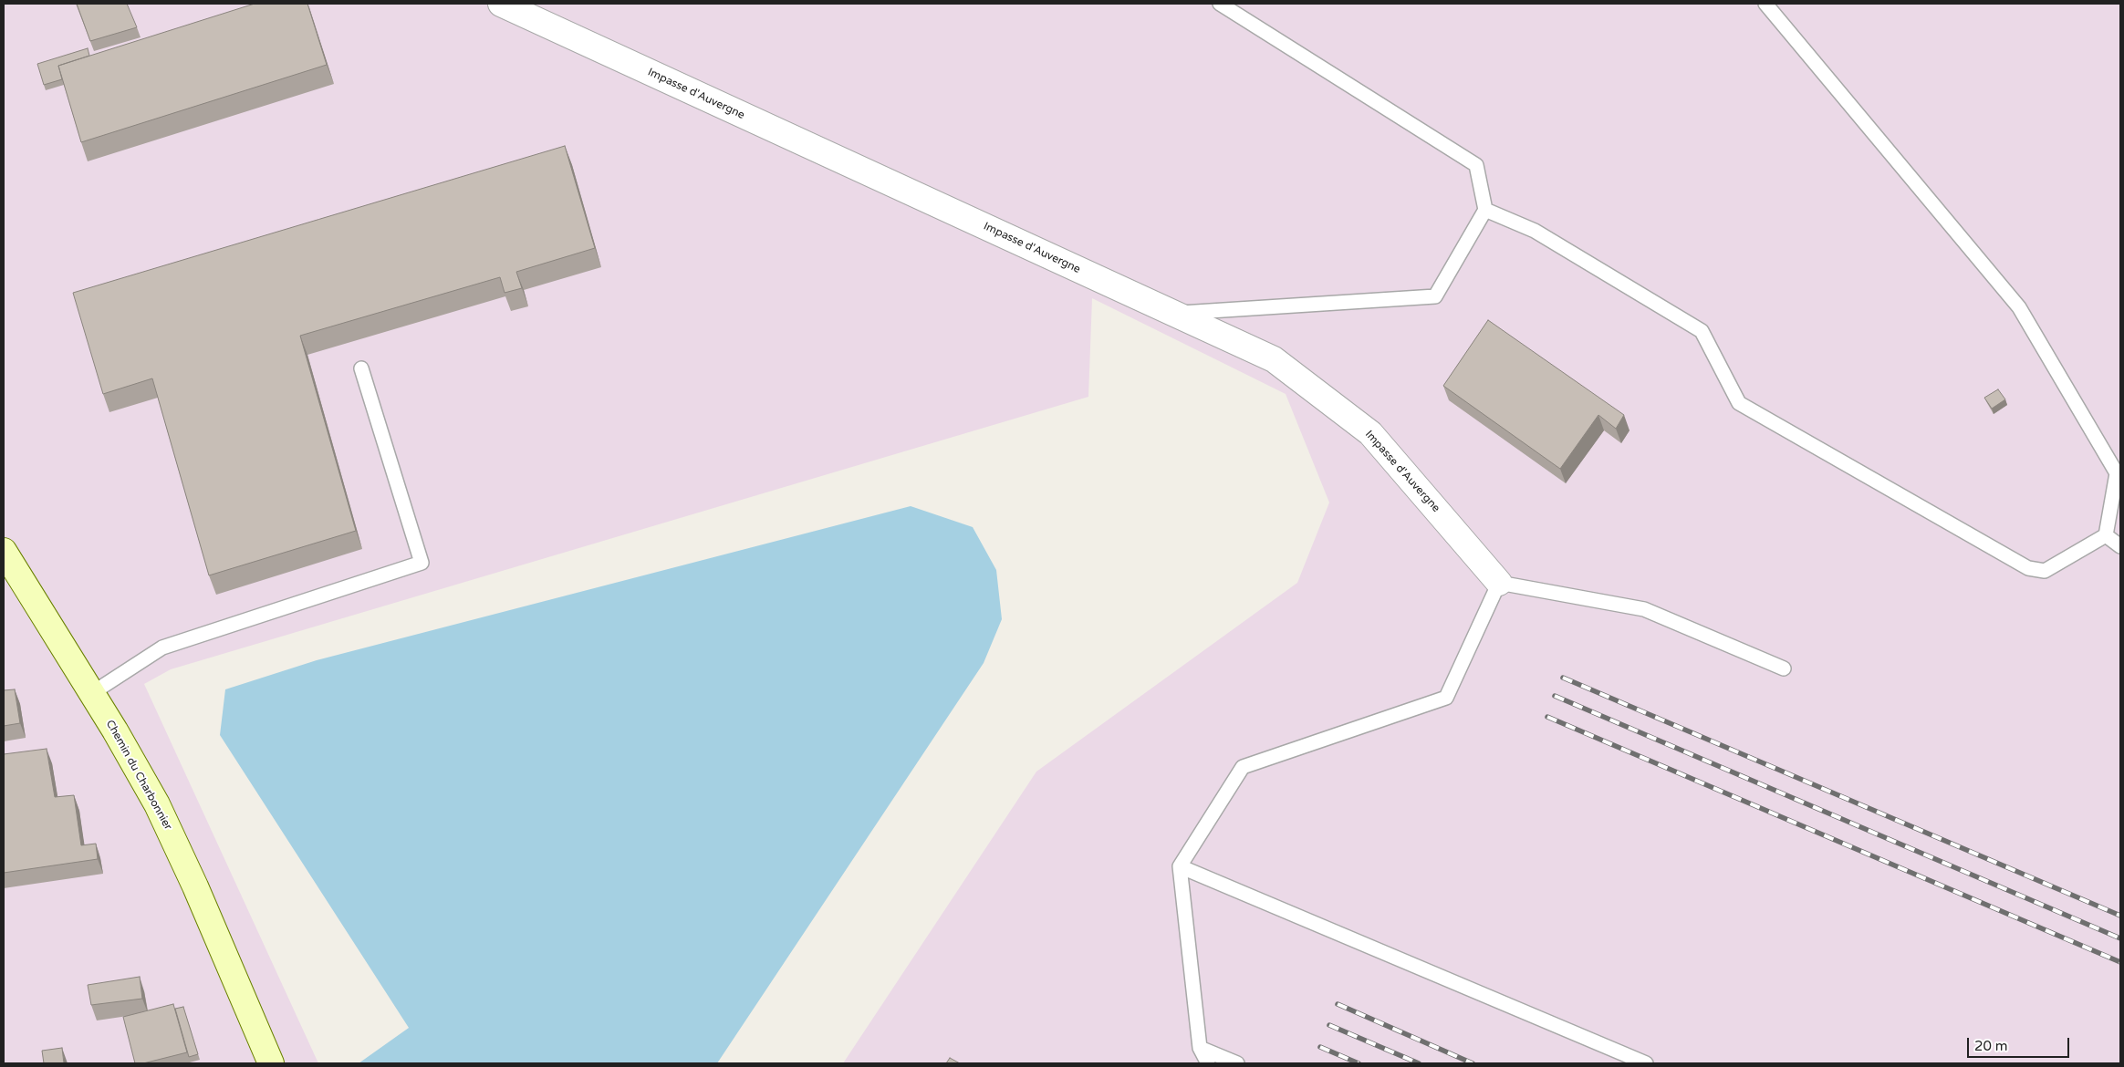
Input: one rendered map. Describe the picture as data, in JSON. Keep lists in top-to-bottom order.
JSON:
{
  "streets": {
    "street": ["Impasse d'Auvergne", "Chemin du Charbonnier"]
  },
  "scale_bar": "20 m"
}
